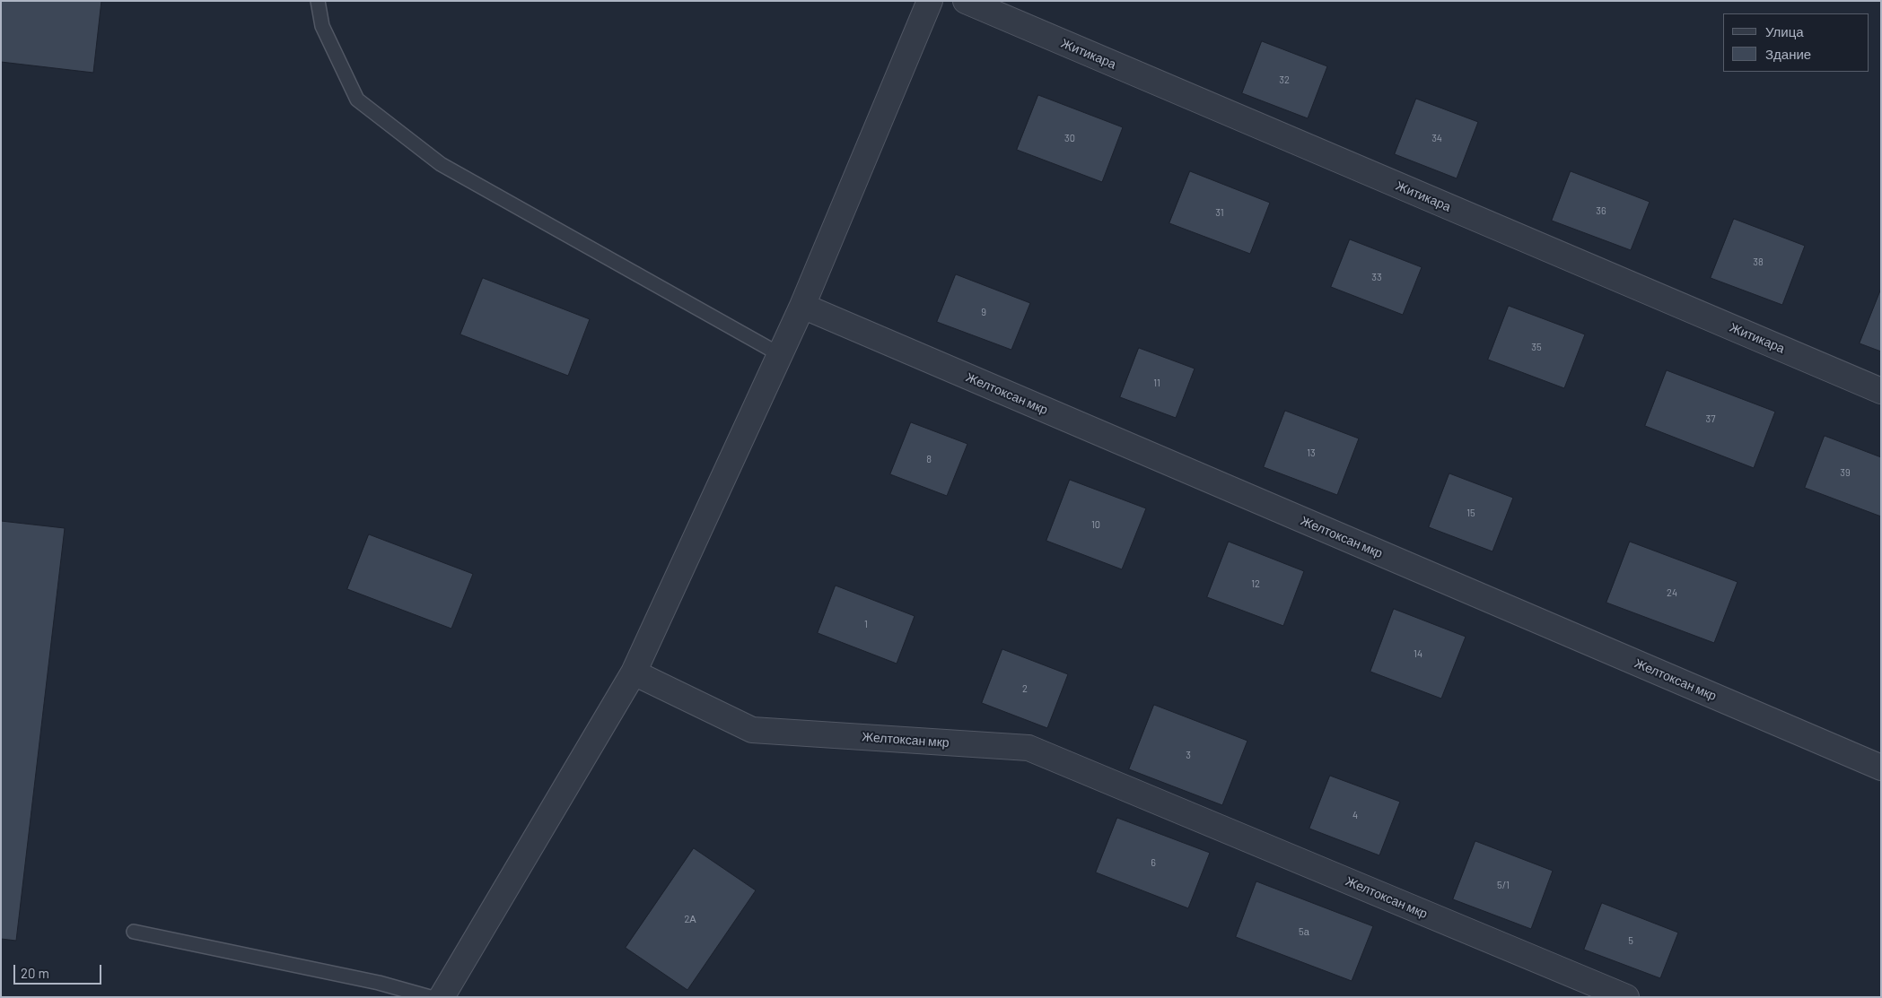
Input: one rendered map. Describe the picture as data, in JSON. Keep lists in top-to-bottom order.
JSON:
{
  "streets": {
    "street": ["Житикара", "Желтоксан мкр"]
  },
  "house_numbers": [
    "32",
    "30",
    "34",
    "36",
    "31",
    "38",
    "33",
    "9",
    "35",
    "11",
    "37",
    "13",
    "8",
    "39",
    "15",
    "10",
    "12",
    "24",
    "1",
    "14",
    "2",
    "3",
    "4",
    "6",
    "5/1",
    "2А",
    "5а",
    "5"
  ],
  "legend": ["Улица", "Здание"],
  "scale_bar": "20 m"
}
